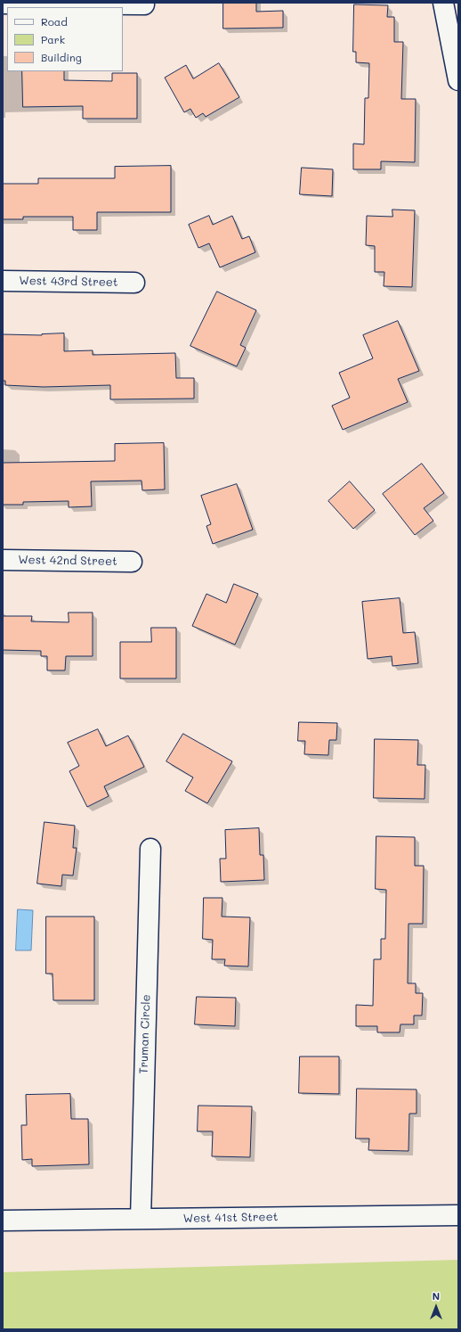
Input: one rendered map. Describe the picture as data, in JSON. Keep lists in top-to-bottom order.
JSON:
{
  "streets": {
    "street": [
      "West 43rd Street",
      "West 42nd Street",
      "Truman Circle",
      "West 41st Street"
    ]
  },
  "crossings": [
    ["Truman Circle", "West 41st Street"]
  ],
  "legend": ["Road", "Park", "Building"],
  "north": "top"
}
